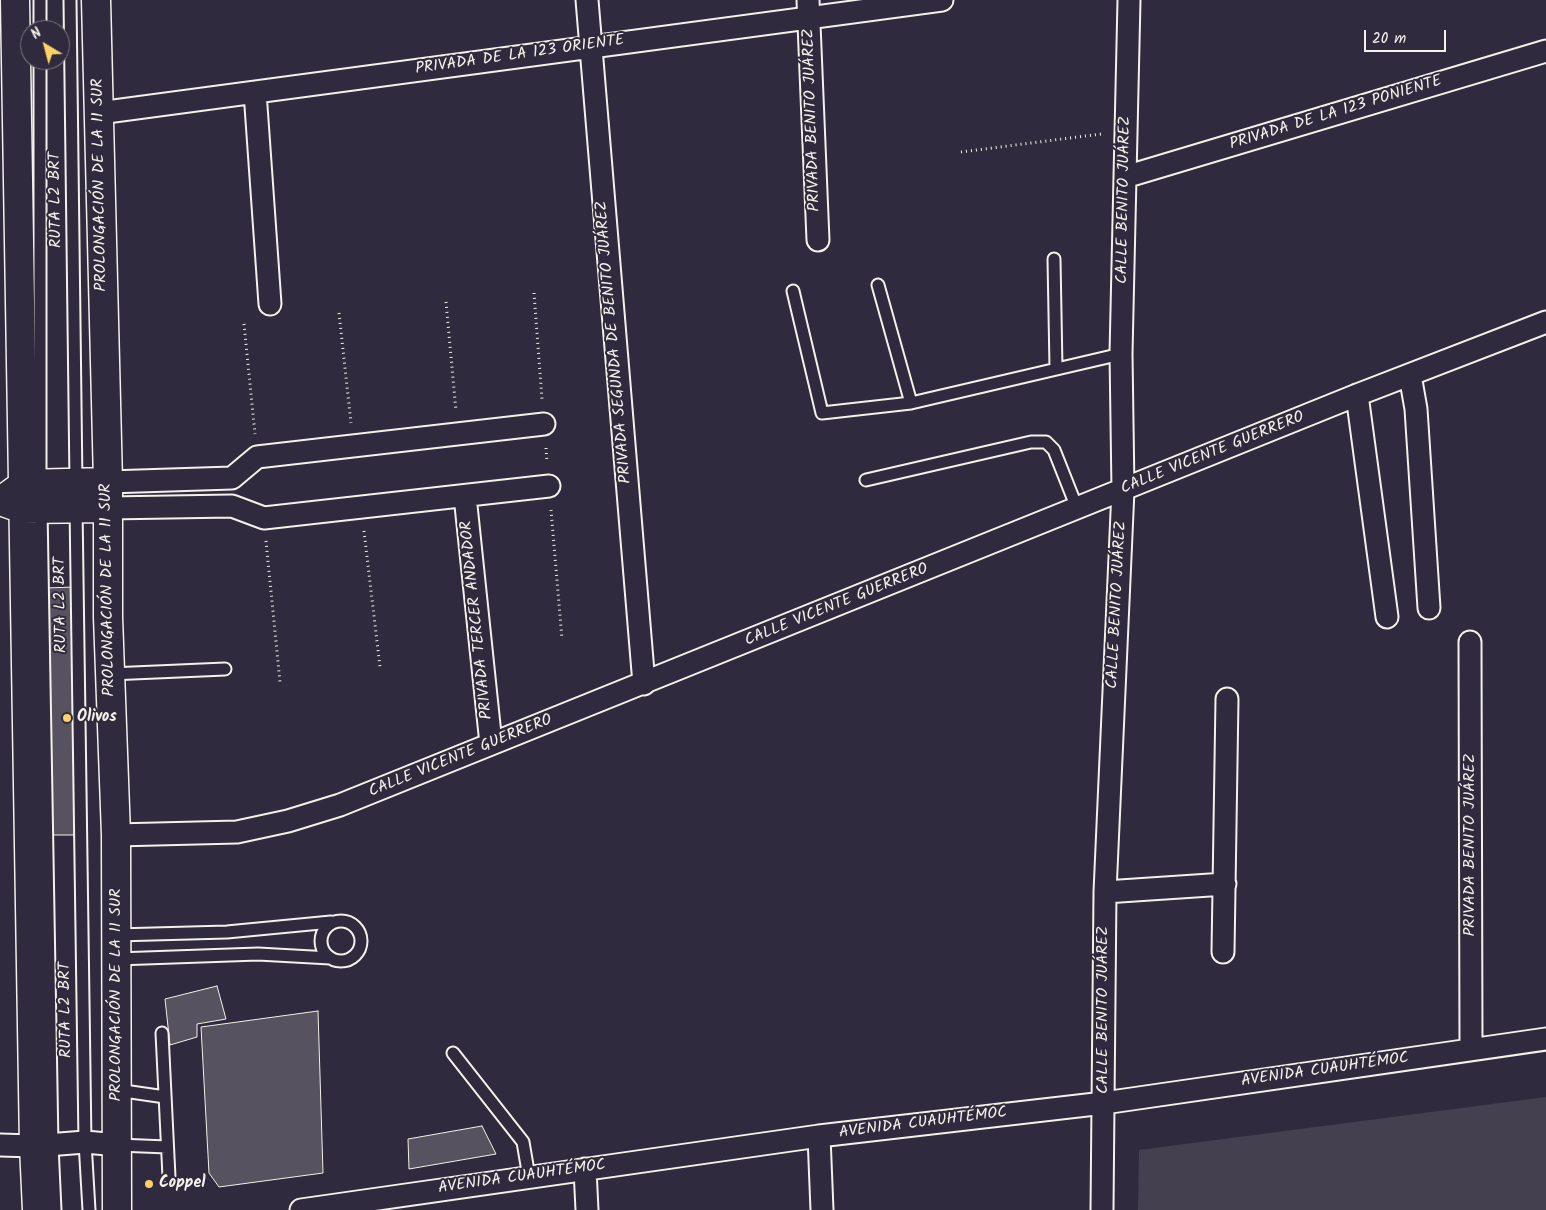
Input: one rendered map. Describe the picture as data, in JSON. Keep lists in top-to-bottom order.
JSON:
{
  "streets": {
    "main road": ["PROLONGACIÓN DE LA 11 SUR"],
    "street": [
      "PRIVADA DE LA 123 ORIENTE",
      "PRIVADA DE LA 123 PONIENTE",
      "PRIVADA BENITO JUÁREZ",
      "CALLE BENITO JUÁREZ",
      "PRIVADA SEGUNDA DE BENITO JUÁREZ",
      "CALLE VICENTE GUERRERO",
      "PRIVADA TERCER ANDADOR",
      "AVENIDA CUAUHTÉMOC"
    ],
    "lane": ["RUTA L2 BRT"]
  },
  "crossings": [
    ["PRIVADA DE LA 123 ORIENTE", "PRIVADA BENITO JUÁREZ"],
    ["PRIVADA DE LA 123 ORIENTE", "PROLONGACIÓN DE LA 11 SUR"],
    ["PRIVADA DE LA 123 ORIENTE", "PRIVADA SEGUNDA DE BENITO JUÁREZ"],
    ["PRIVADA DE LA 123 PONIENTE", "CALLE BENITO JUÁREZ"],
    ["PRIVADA BENITO JUÁREZ", "AVENIDA CUAUHTÉMOC"],
    ["PROLONGACIÓN DE LA 11 SUR", "CALLE VICENTE GUERRERO"],
    ["CALLE BENITO JUÁREZ", "CALLE VICENTE GUERRERO"],
    ["CALLE BENITO JUÁREZ", "AVENIDA CUAUHTÉMOC"],
    ["PRIVADA SEGUNDA DE BENITO JUÁREZ", "CALLE VICENTE GUERRERO"],
    ["CALLE VICENTE GUERRERO", "PRIVADA TERCER ANDADOR"]
  ],
  "places": ["Olivos", "Coppel"],
  "scale_bar": "20 m",
  "north": "top left"
}
